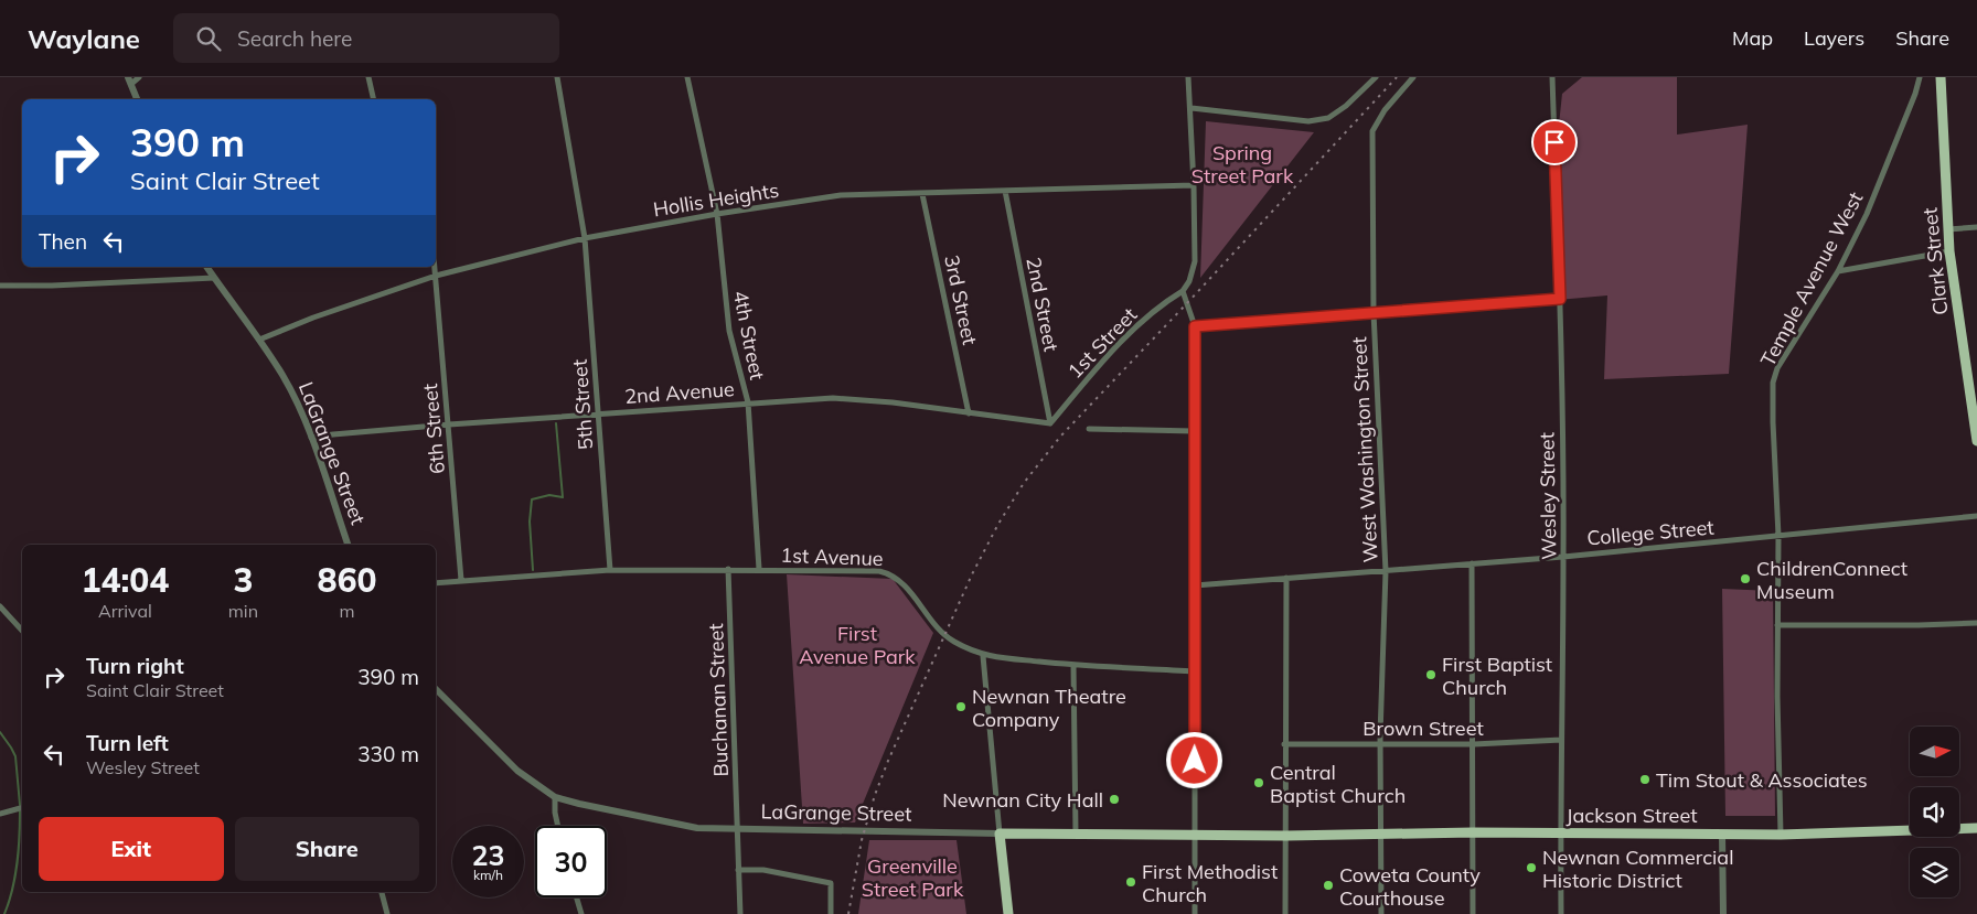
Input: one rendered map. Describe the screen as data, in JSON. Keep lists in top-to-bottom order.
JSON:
{
  "streets": {
    "main road": ["Clark Street", "LaGrange Street", "Jackson Street"],
    "street": [
      "Hollis Heights",
      "Temple Avenue West",
      "3rd Street",
      "2nd Street",
      "4th Street",
      "1st Street",
      "2nd Avenue",
      "5th Street",
      "6th Street",
      "West Washington Street",
      "Wesley Street",
      "College Street",
      "1st Avenue",
      "Buchanan Street",
      "Brown Street"
    ]
  },
  "crossings": [
    ["Hollis Heights", "3rd Street"],
    ["Hollis Heights", "2nd Street"],
    ["Hollis Heights", "4th Street"],
    ["Hollis Heights", "5th Street"],
    ["Hollis Heights", "6th Street"],
    ["Hollis Heights", "LaGrange Street"],
    ["Temple Avenue West", "College Street"],
    ["Temple Avenue West", "Jackson Street"],
    ["3rd Street", "2nd Avenue"],
    ["2nd Street", "1st Street"],
    ["2nd Street", "2nd Avenue"],
    ["4th Street", "2nd Avenue"],
    ["4th Street", "1st Avenue"],
    ["1st Street", "2nd Avenue"],
    ["2nd Avenue", "5th Street"],
    ["2nd Avenue", "6th Street"],
    ["2nd Avenue", "LaGrange Street"],
    ["5th Street", "1st Avenue"],
    ["6th Street", "1st Avenue"],
    ["West Washington Street", "College Street"],
    ["West Washington Street", "Brown Street"],
    ["West Washington Street", "Jackson Street"],
    ["LaGrange Street", "Buchanan Street"],
    ["LaGrange Street", "Jackson Street"],
    ["Wesley Street", "College Street"],
    ["Wesley Street", "Brown Street"],
    ["Wesley Street", "Jackson Street"],
    ["1st Avenue", "Buchanan Street"]
  ],
  "parks": ["Spring Street Park", "First Avenue Park", "Greenville Street Park"],
  "places": [
    "ChildrenConnect Museum",
    "First Baptist Church",
    "Newnan Theatre Company",
    "Tim Stout & Associates",
    "Central Baptist Church",
    "Newnan City Hall",
    "Newnan Commercial Historic District",
    "First Methodist Church",
    "Coweta County Courthouse"
  ],
  "north": "right",
  "page": {
    "header": "Waylane",
    "search": "Search here",
    "nav": ["Map", "Layers", "Share"],
    "turn": ["390 m", "Saint Clair Street"],
    "then": "Then",
    "eta": [
      "14:04",
      "Arrival",
      "3",
      "min",
      "860",
      "m"
    ],
    "list": [
      {
        "name": "Turn right",
        "note": "Saint Clair Street",
        "value": "390 m"
      },
      {
        "name": "Turn left",
        "note": "Wesley Street",
        "value": "330 m"
      }
    ],
    "buttons": ["Exit", "Share"],
    "speed": "23 km/h",
    "limit": "30"
  }
}
